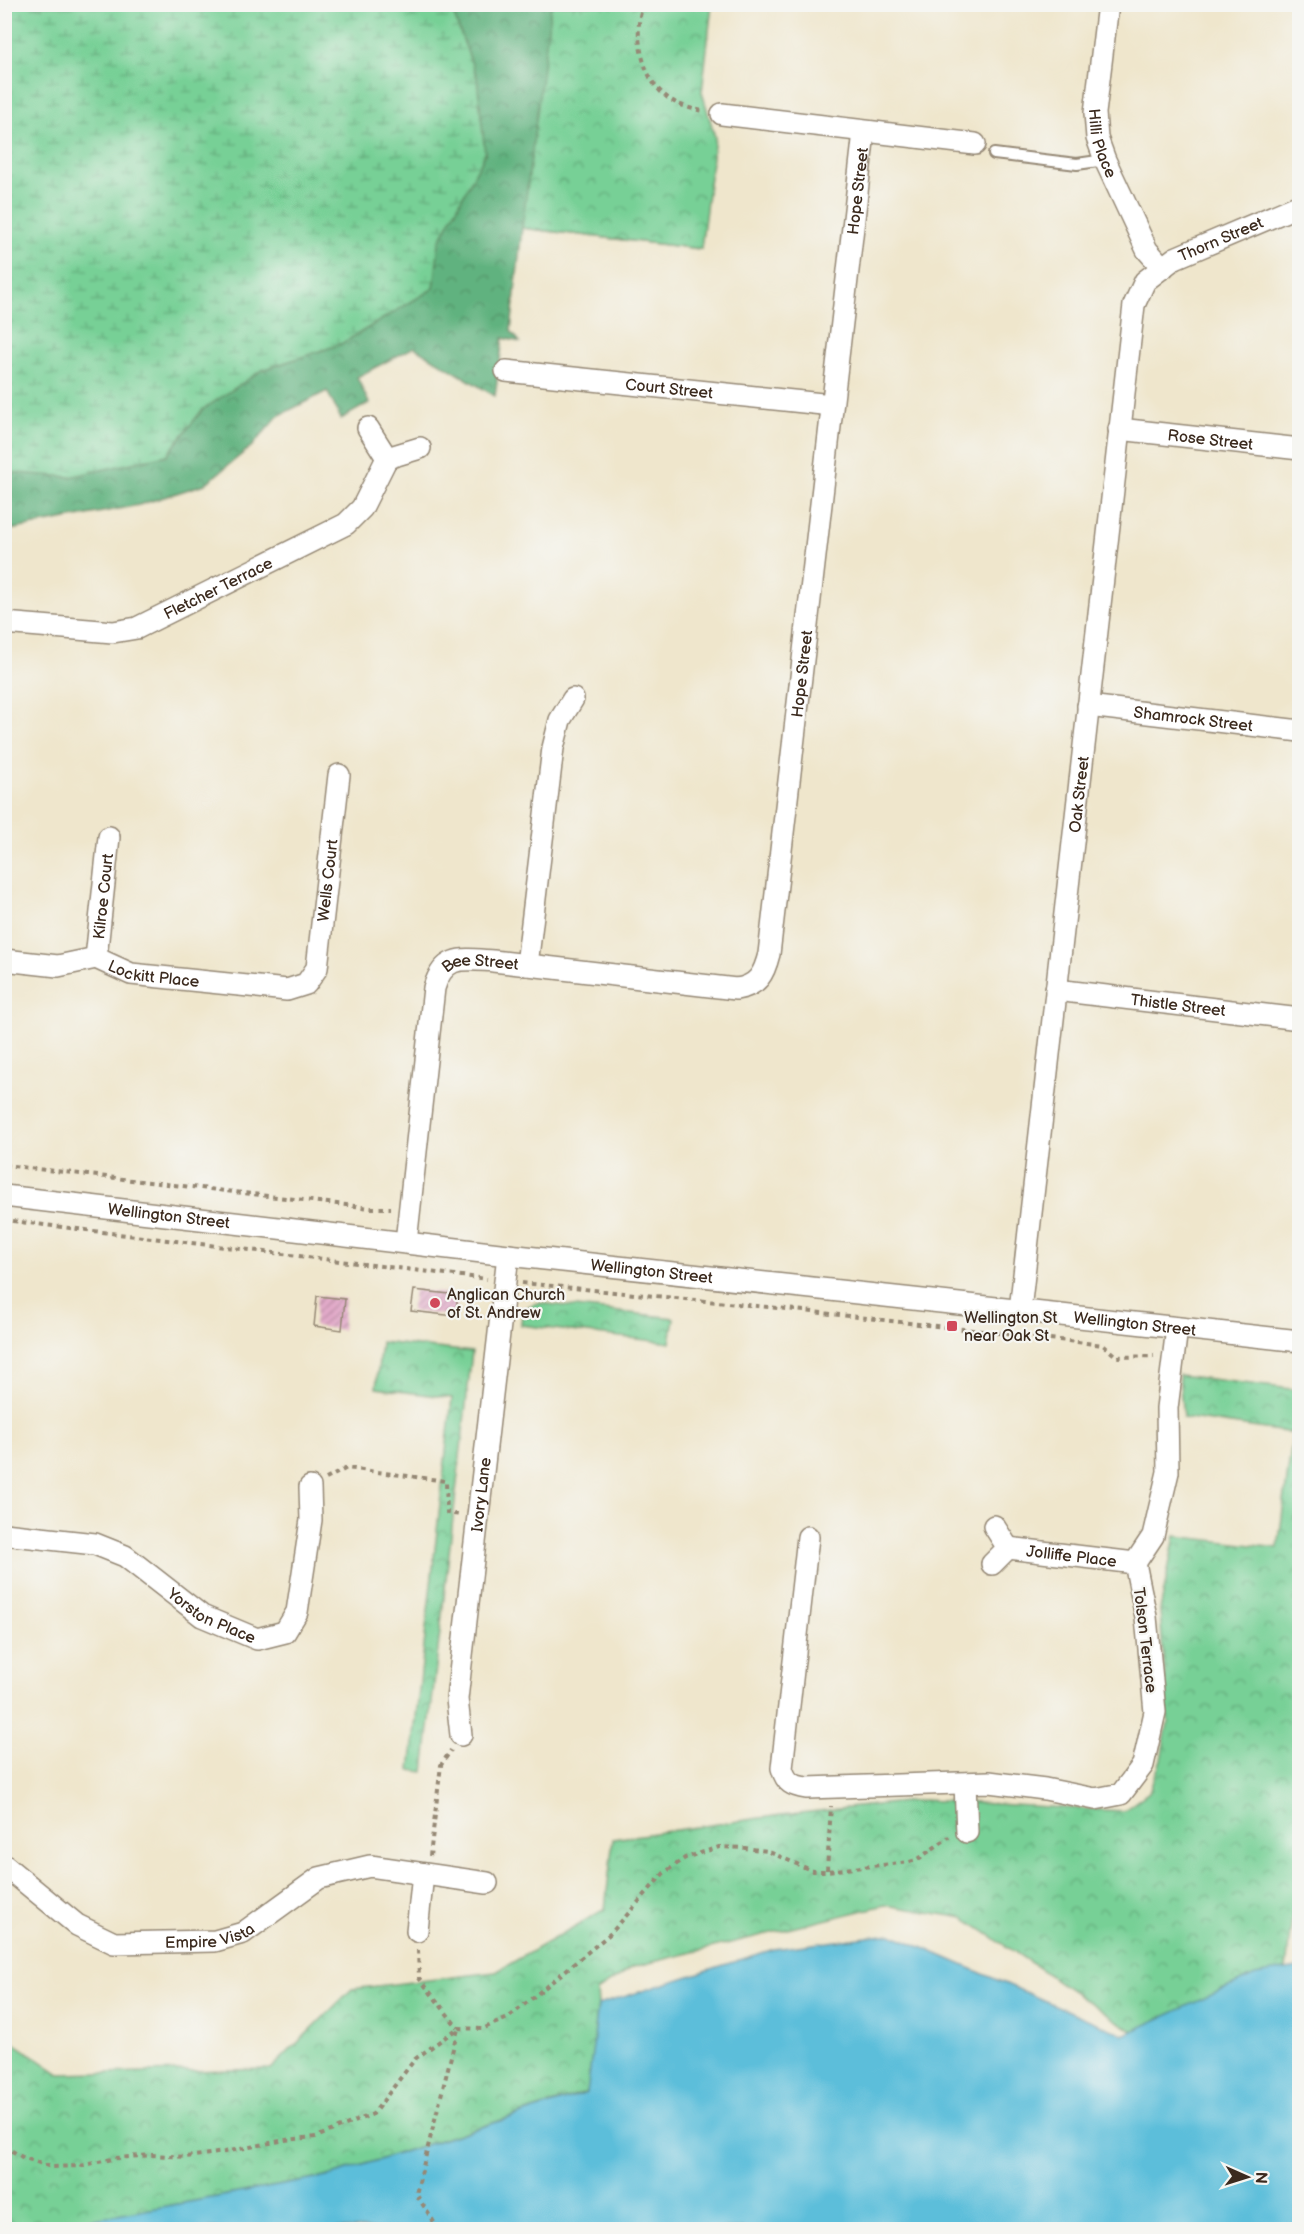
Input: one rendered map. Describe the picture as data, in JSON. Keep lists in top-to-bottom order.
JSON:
{
  "streets": {
    "street": [
      "Hilli Place",
      "Hope Street",
      "Thorn Street",
      "Court Street",
      "Rose Street",
      "Fletcher Terrace",
      "Shamrock Street",
      "Oak Street",
      "Wells Court",
      "Kilroe Court",
      "Bee Street",
      "Lockitt Place",
      "Thistle Street",
      "Wellington Street",
      "Ivory Lane",
      "Jolliffe Place",
      "Yorston Place",
      "Tolson Terrace",
      "Empire Vista"
    ]
  },
  "crossings": [
    ["Hilli Place", "Thorn Street"],
    ["Hope Street", "Court Street"],
    ["Hope Street", "Bee Street"],
    ["Thorn Street", "Oak Street"],
    ["Rose Street", "Oak Street"],
    ["Shamrock Street", "Oak Street"],
    ["Oak Street", "Thistle Street"],
    ["Oak Street", "Wellington Street"],
    ["Wells Court", "Lockitt Place"],
    ["Kilroe Court", "Lockitt Place"],
    ["Bee Street", "Wellington Street"],
    ["Wellington Street", "Ivory Lane"],
    ["Wellington Street", "Tolson Terrace"],
    ["Jolliffe Place", "Tolson Terrace"]
  ],
  "places": {
    "other": ["Anglican Church of St. Andrew"],
    "transit": ["Wellington St near Oak St"]
  },
  "north": "right"
}
